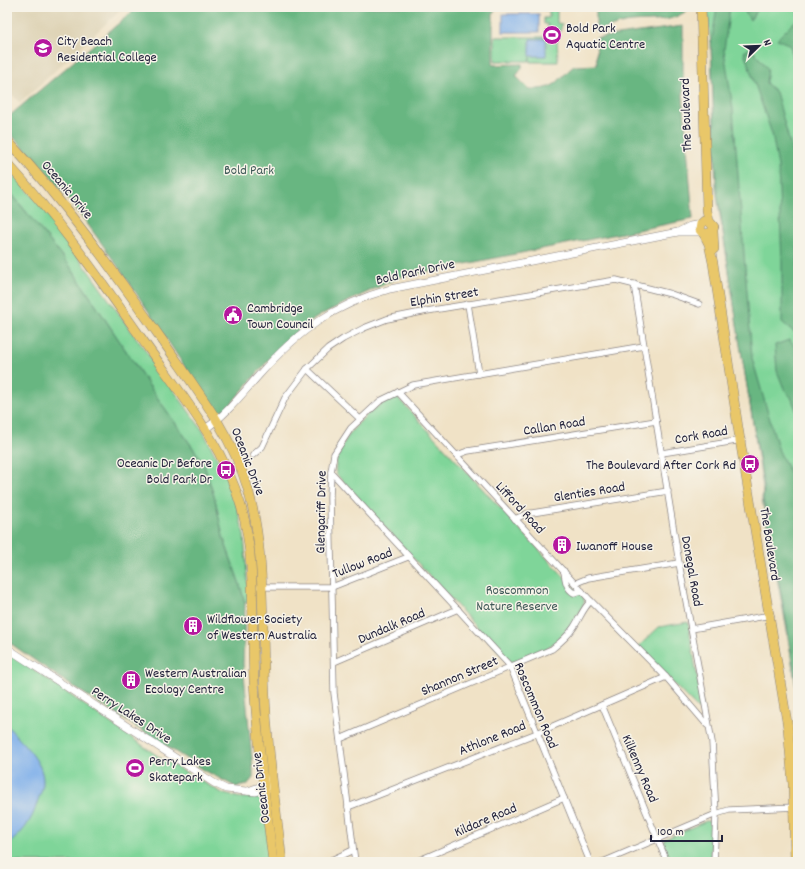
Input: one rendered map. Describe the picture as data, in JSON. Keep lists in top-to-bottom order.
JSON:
{
  "streets": {
    "main road": ["The Boulevard", "Oceanic Drive"],
    "street": [
      "Bold Park Drive",
      "Elphin Street",
      "Callan Road",
      "Cork Road",
      "Glenties Road",
      "Lifford Road",
      "Glengariff Drive",
      "Tullow Road",
      "Donegal Road",
      "Dundalk Road",
      "Shannon Street",
      "Roscommon Road",
      "Perry Lakes Drive",
      "Athlone Road",
      "Kilkenny Road",
      "Kildare Road"
    ]
  },
  "crossings": [
    ["The Boulevard", "Bold Park Drive"],
    ["The Boulevard", "Cork Road"],
    ["Oceanic Drive", "Bold Park Drive"],
    ["Oceanic Drive", "Tullow Road"],
    ["Oceanic Drive", "Perry Lakes Drive"],
    ["Elphin Street", "Donegal Road"],
    ["Callan Road", "Lifford Road"],
    ["Callan Road", "Donegal Road"],
    ["Cork Road", "Donegal Road"],
    ["Glenties Road", "Lifford Road"],
    ["Glenties Road", "Donegal Road"],
    ["Lifford Road", "Glengariff Drive"],
    ["Lifford Road", "Donegal Road"],
    ["Lifford Road", "Shannon Street"],
    ["Lifford Road", "Athlone Road"],
    ["Glengariff Drive", "Tullow Road"],
    ["Glengariff Drive", "Donegal Road"],
    ["Glengariff Drive", "Dundalk Road"],
    ["Glengariff Drive", "Shannon Street"],
    ["Glengariff Drive", "Roscommon Road"],
    ["Glengariff Drive", "Athlone Road"],
    ["Tullow Road", "Roscommon Road"],
    ["Dundalk Road", "Roscommon Road"],
    ["Shannon Street", "Roscommon Road"],
    ["Roscommon Road", "Athlone Road"],
    ["Roscommon Road", "Kildare Road"],
    ["Athlone Road", "Kilkenny Road"]
  ],
  "parks": ["Bold Park", "Roscommon Nature Reserve"],
  "places": {
    "sports": ["Bold Park Aquatic Centre", "Perry Lakes Skatepark"],
    "school or university": ["City Beach Residential College"],
    "public building": ["Cambridge Town Council"],
    "bus stop": ["The Boulevard After Cork Rd", "Oceanic Dr Before Bold Park Dr"],
    "building": ["Iwanoff House", "Wildflower Society of Western Australia", "Western Australian Ecology Centre"]
  },
  "scale_bar": "100 m",
  "north": "top right"
}
